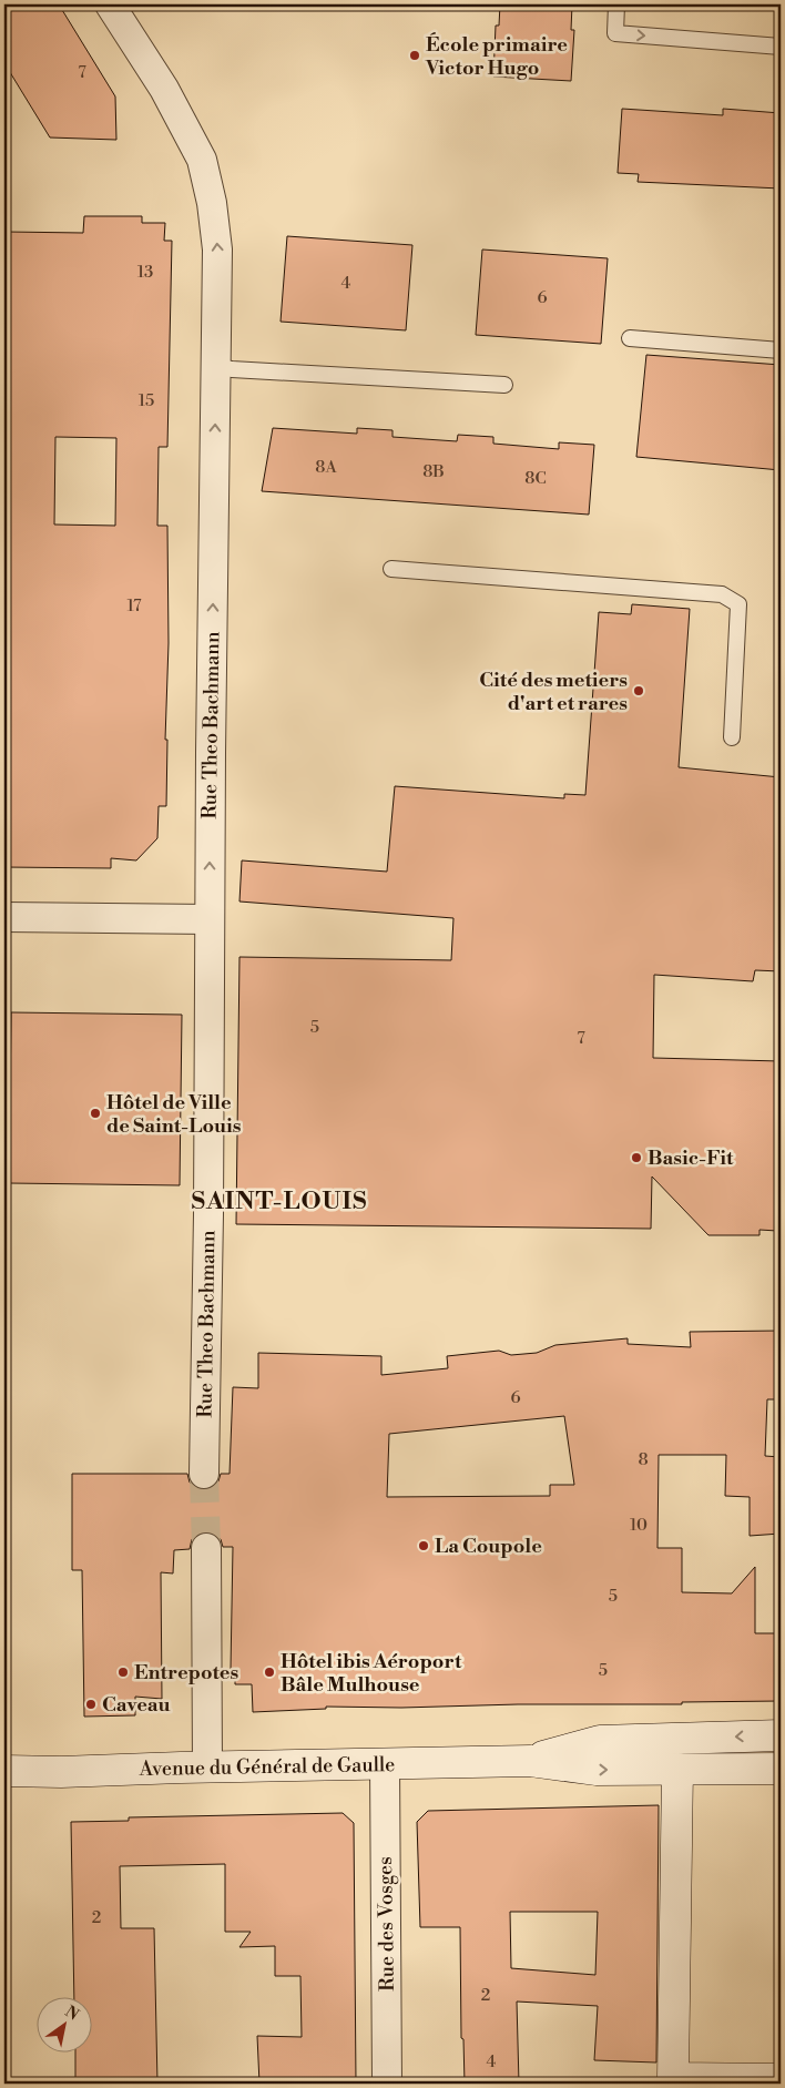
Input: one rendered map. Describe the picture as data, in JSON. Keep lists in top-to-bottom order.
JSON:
{
  "streets": {
    "main road": ["Avenue du Général de Gaulle"],
    "street": ["Rue Theo Bachmann", "Rue des Vosges"]
  },
  "crossings": [
    ["Avenue du Général de Gaulle", "Rue des Vosges"]
  ],
  "one_way": ["Rue Theo Bachmann"],
  "districts": ["SAINT-LOUIS"],
  "places": [
    "École primaire Victor Hugo",
    "Cité des metiers d'art et rares",
    "Hôtel de Ville de Saint-Louis",
    "Basic-Fit",
    "La Coupole",
    "Entrepotes",
    "Hôtel ibis Aéroport Bâle Mulhouse",
    "Caveau"
  ],
  "house_numbers": [
    "7",
    "13",
    "4",
    "6",
    "15",
    "8A",
    "8B",
    "8C",
    "17",
    "5",
    "7",
    "6",
    "8",
    "10",
    "5",
    "5",
    "2",
    "2",
    "4"
  ],
  "north": "top right"
}
